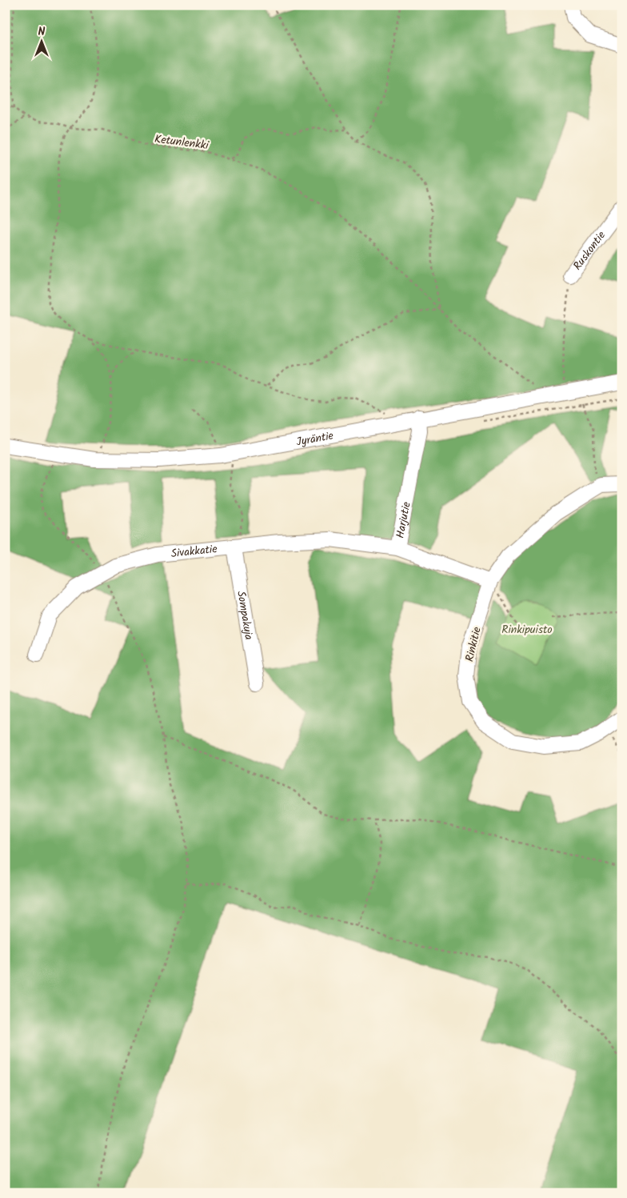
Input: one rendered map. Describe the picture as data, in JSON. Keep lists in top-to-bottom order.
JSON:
{
  "streets": {
    "street": [
      "Ruskontie",
      "Jyräntie",
      "Harjutie",
      "Sivakkatie",
      "Sompakuja",
      "Rinkitie"
    ],
    "path": ["Ketunlenkki"]
  },
  "crossings": [
    ["Ketunlenkki", "Jyräntie"],
    ["Jyräntie", "Harjutie"],
    ["Harjutie", "Sivakkatie"],
    ["Harjutie", "Rinkitie"],
    ["Sivakkatie", "Sompakuja"]
  ],
  "parks": ["Rinkipuisto"],
  "north": "top"
}
